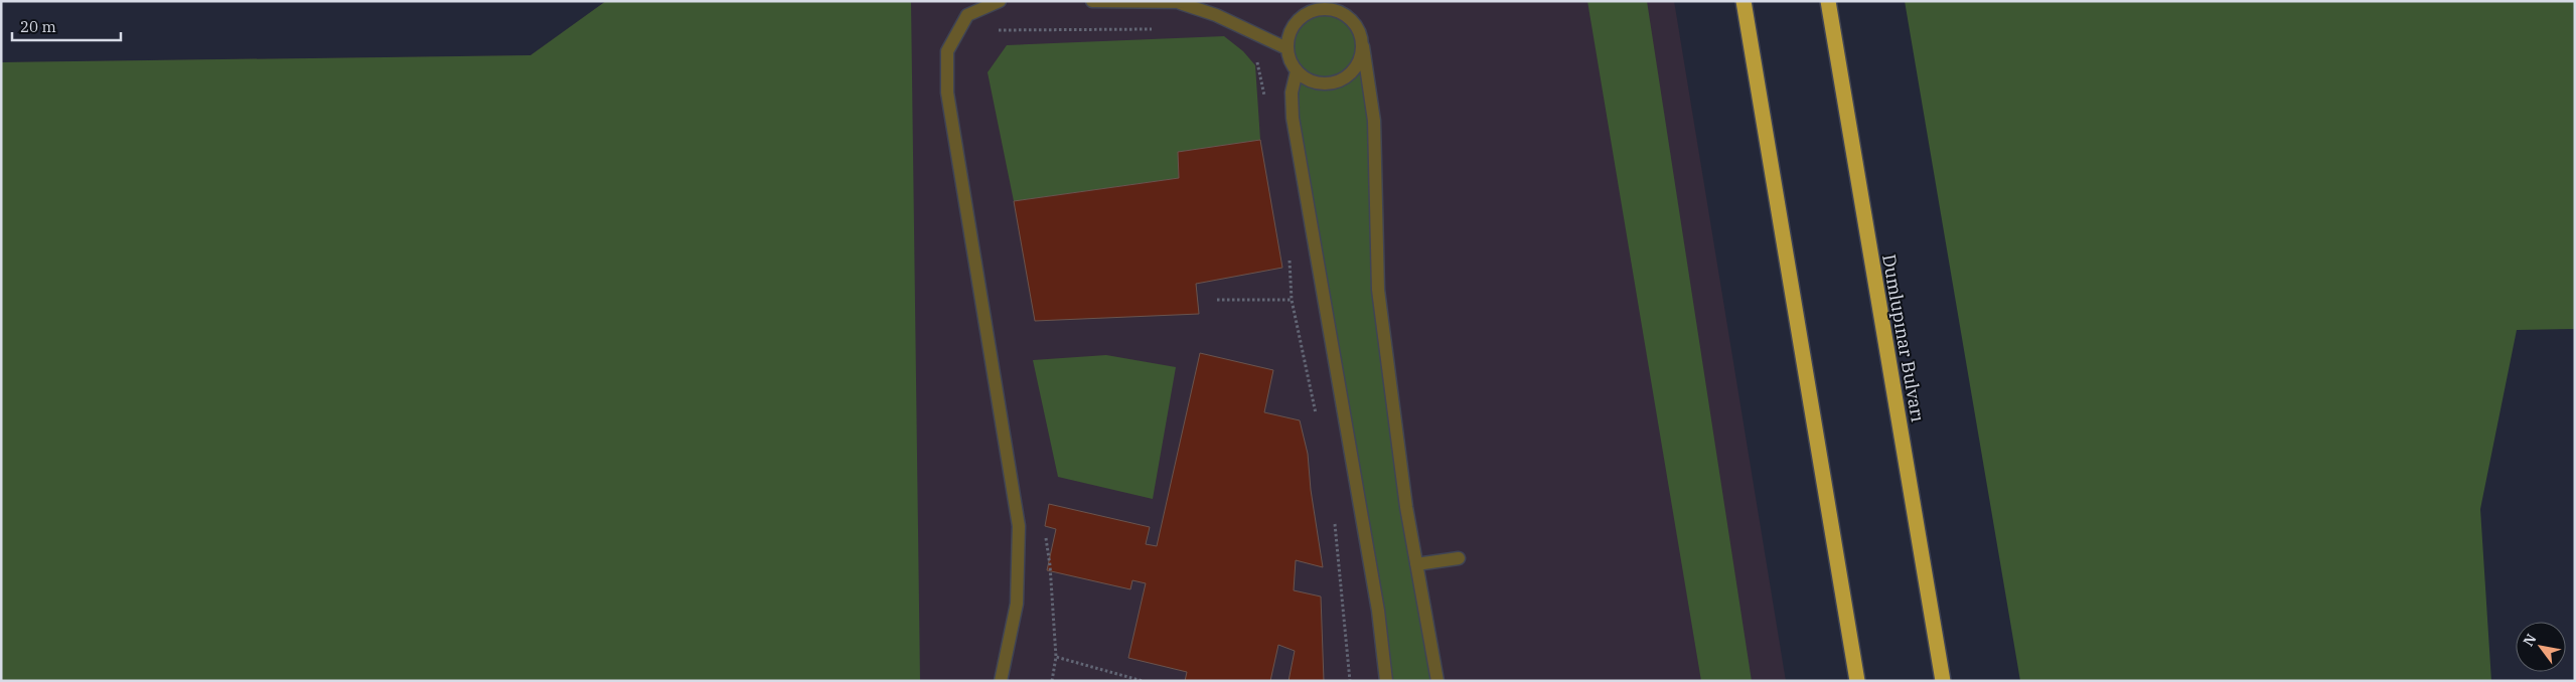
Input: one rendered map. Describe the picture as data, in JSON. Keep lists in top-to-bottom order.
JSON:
{
  "streets": {
    "highway": ["Dumlupınar Bulvarı"]
  },
  "scale_bar": "20 m",
  "north": "top left"
}
